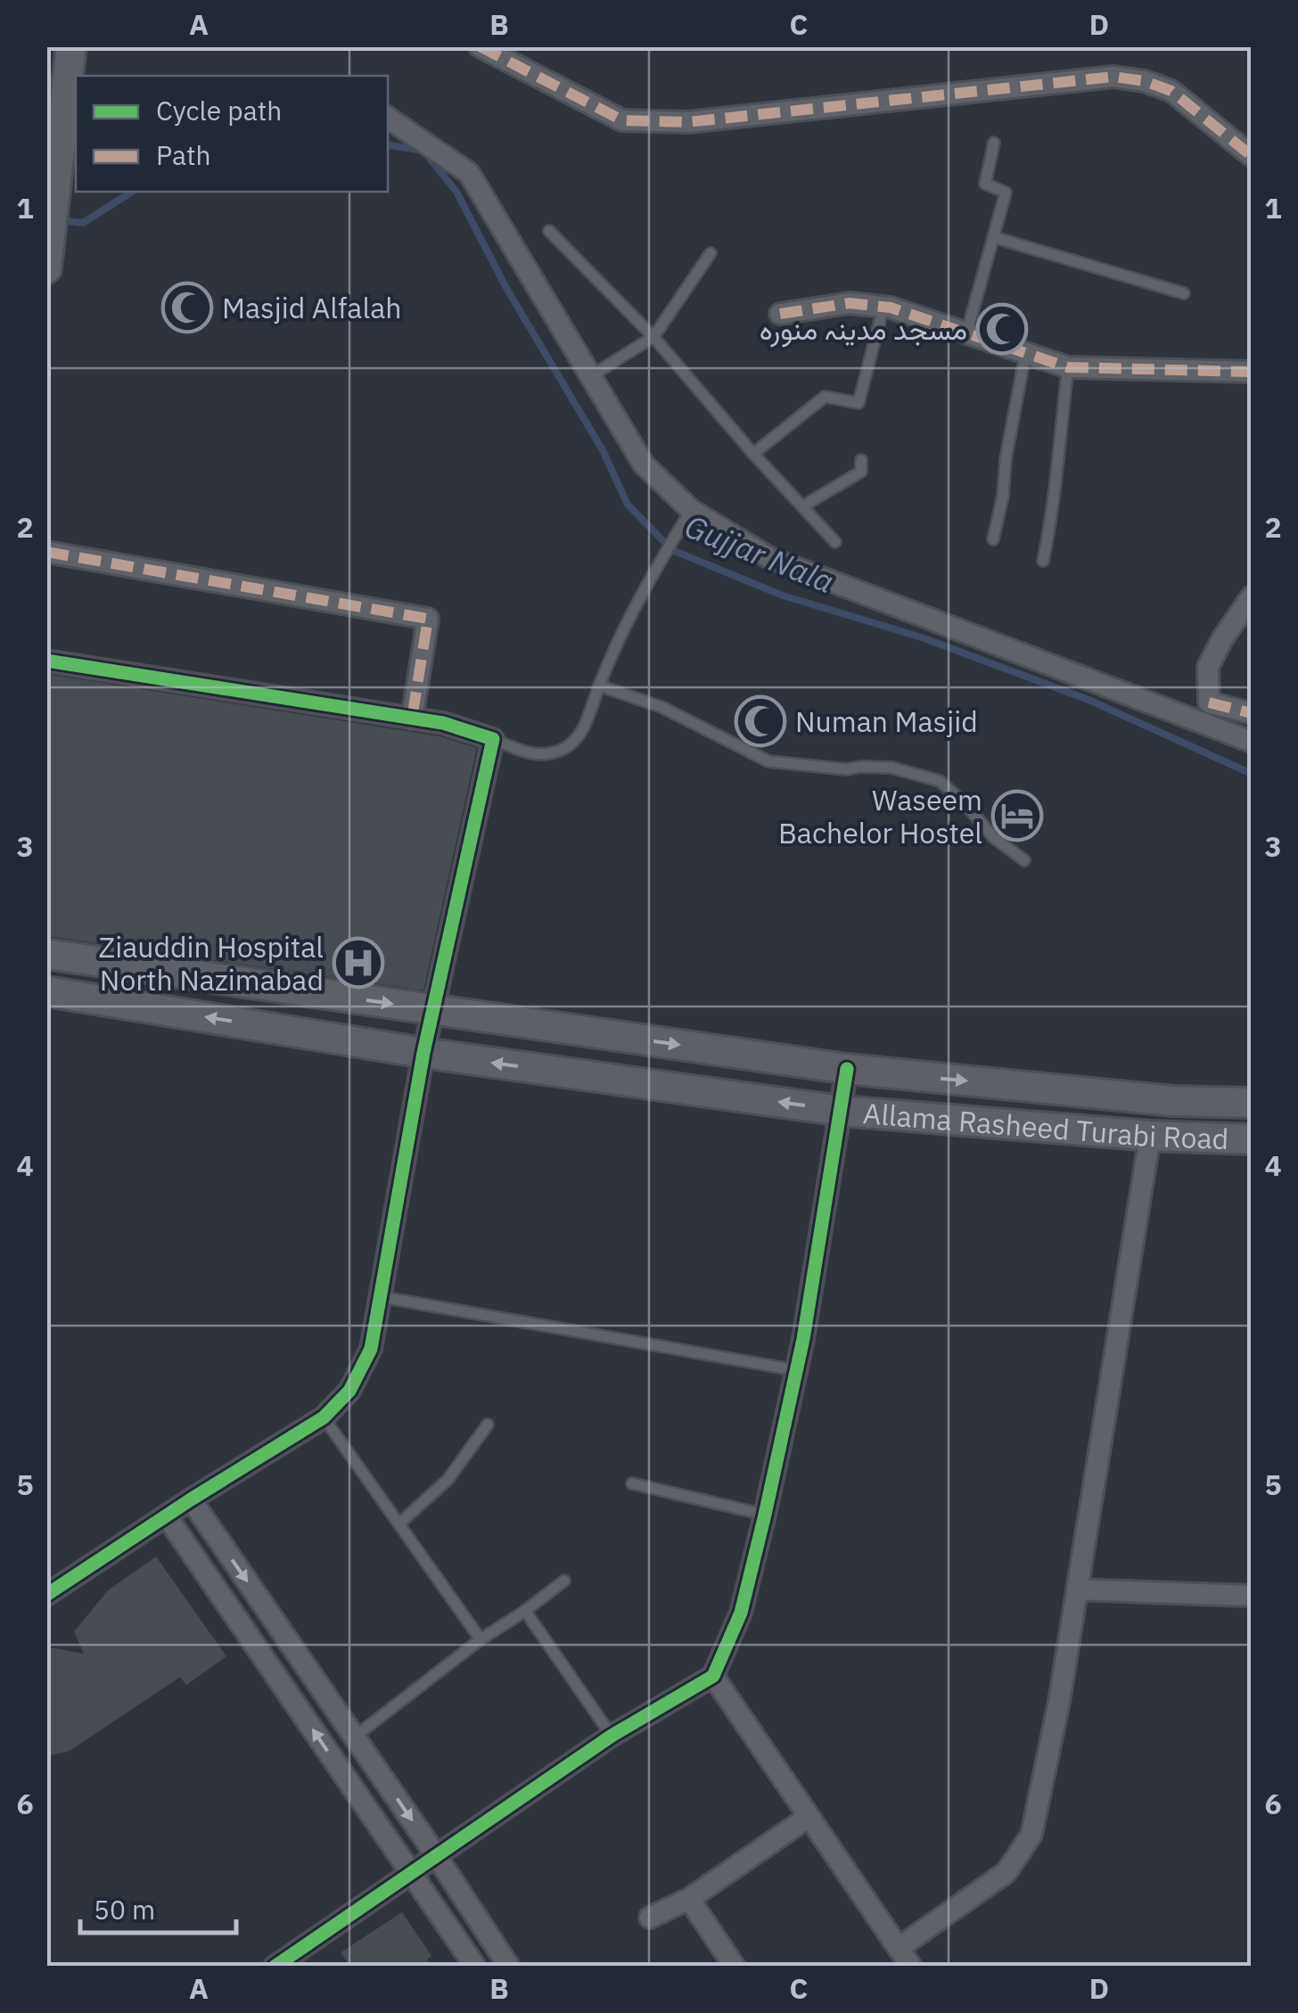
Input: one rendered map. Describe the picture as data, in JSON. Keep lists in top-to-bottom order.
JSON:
{
  "streets": {
    "main road": ["Allama Rasheed Turabi Road"]
  },
  "water": ["Gujjar Nala"],
  "places": {
    "mosque": ["Masjid Alfalah", "مسجد مدینہ منورہ", "Numan Masjid"],
    "hotel": ["Waseem Bachelor Hostel"],
    "hospital": ["Ziauddin Hospital North Nazimabad"]
  },
  "legend": ["Cycle path", "Path"],
  "scale_bar": "50 m",
  "grid": {
    "columns": [
      "A",
      "B",
      "C",
      "D"
    ],
    "rows": [
      "1",
      "2",
      "3",
      "4",
      "5",
      "6"
    ]
  }
}
